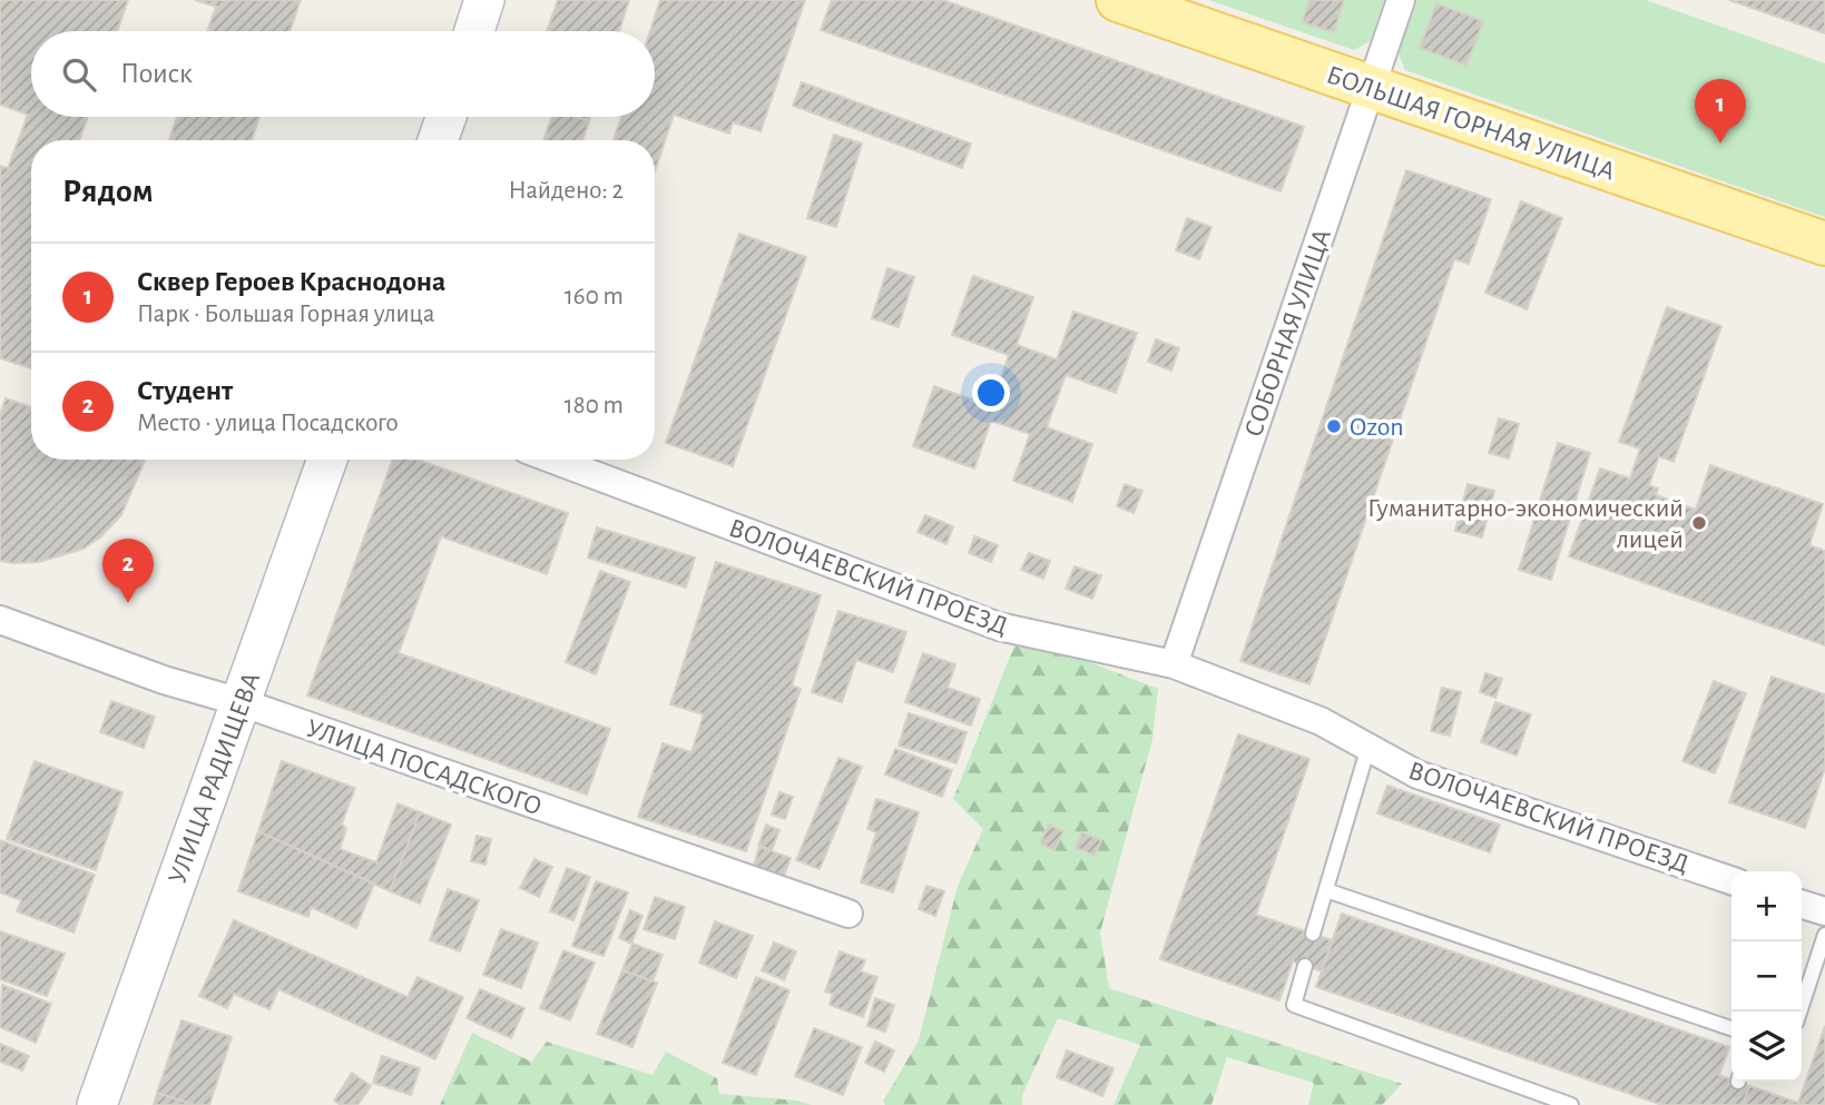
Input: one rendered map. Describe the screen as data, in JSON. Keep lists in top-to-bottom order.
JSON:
{
  "streets": {
    "main road": ["БОЛЬШАЯ ГОРНАЯ УЛИЦА"],
    "street": [
      "СОБОРНАЯ УЛИЦА",
      "ВОЛОЧАЕВСКИЙ ПРОЕЗД",
      "УЛИЦА ПОСАДСКОГО",
      "УЛИЦА РАДИЩЕВА"
    ]
  },
  "crossings": [
    ["БОЛЬШАЯ ГОРНАЯ УЛИЦА", "СОБОРНАЯ УЛИЦА"],
    ["СОБОРНАЯ УЛИЦА", "ВОЛОЧАЕВСКИЙ ПРОЕЗД"],
    ["УЛИЦА ПОСАДСКОГО", "УЛИЦА РАДИЩЕВА"]
  ],
  "places": ["Ozon", "Гуманитарно-экономический лицей"],
  "page": {
    "search": "Поиск",
    "pins": ["1", "2"],
    "heading": ["Рядом", "Найдено: 2"],
    "list": [
      {
        "mark": "1",
        "name": "Сквер Героев Краснодона",
        "note": "Парк · Большая Горная улица",
        "value": "160 m"
      },
      {
        "mark": "2",
        "name": "Студент",
        "note": "Место · улица Посадского",
        "value": "180 m"
      }
    ],
    "map_buttons": ["+", "−"]
  }
}
